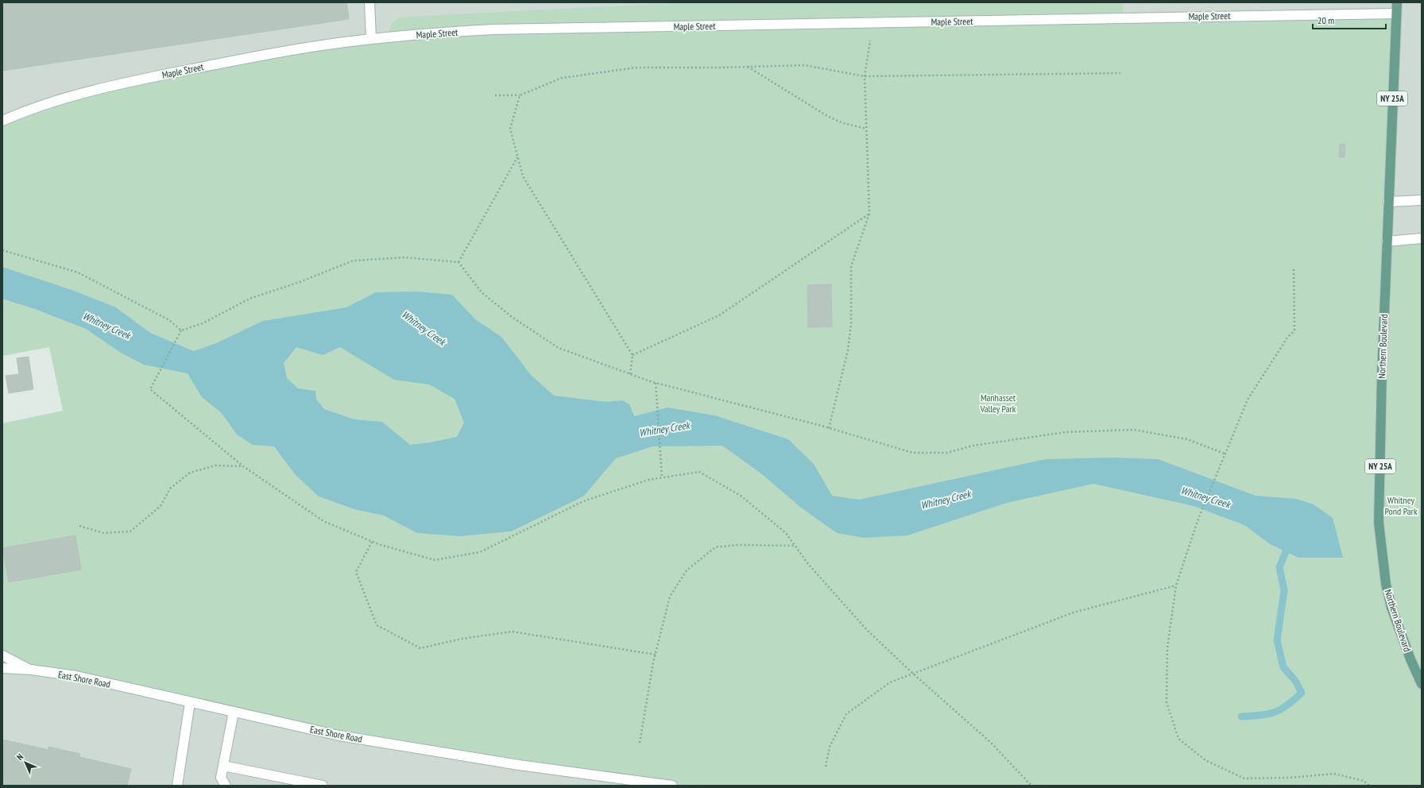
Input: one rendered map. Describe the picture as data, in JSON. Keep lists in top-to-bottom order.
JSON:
{
  "streets": {
    "main road": ["NY 25A", "Northern Boulevard"],
    "street": ["Maple Street", "East Shore Road"]
  },
  "crossings": [
    ["Maple Street", "Northern Boulevard"]
  ],
  "water": ["Whitney Creek"],
  "parks": ["Manhasset Valley Park", "Whitney Pond Park"],
  "scale_bar": "20 m",
  "north": "top left"
}
